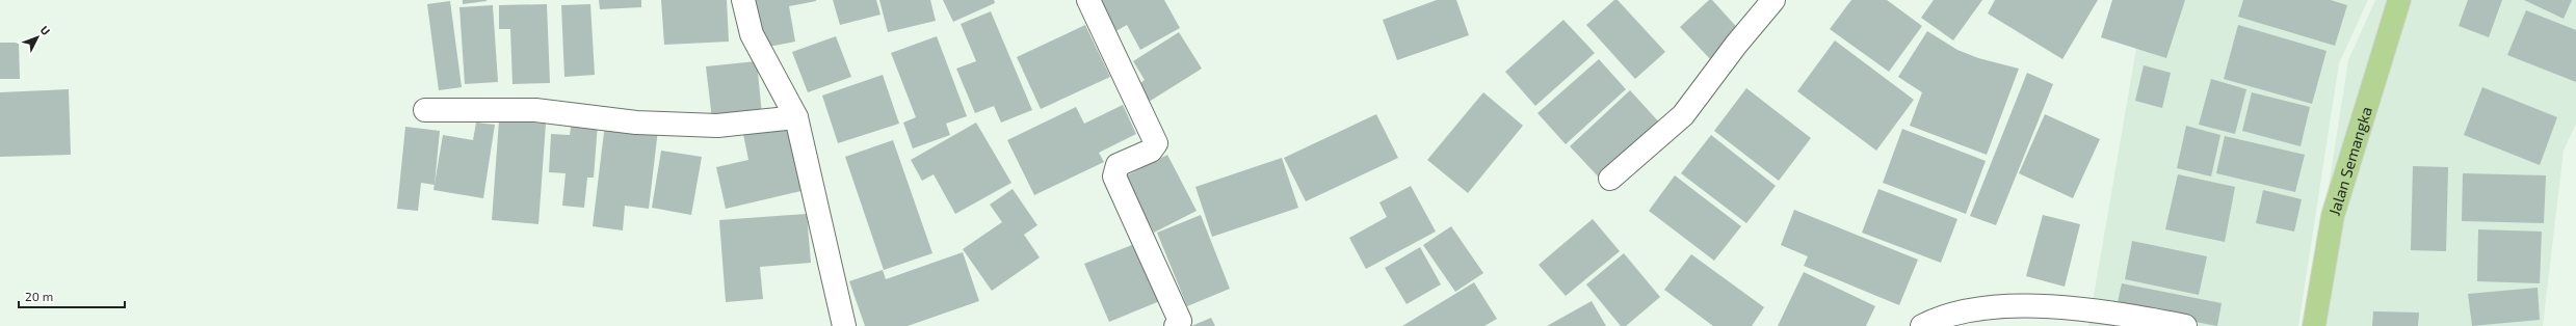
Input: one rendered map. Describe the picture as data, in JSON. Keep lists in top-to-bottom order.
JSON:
{
  "streets": {
    "main road": ["Jalan Semangka"]
  },
  "scale_bar": "20 m",
  "north": "top right"
}
